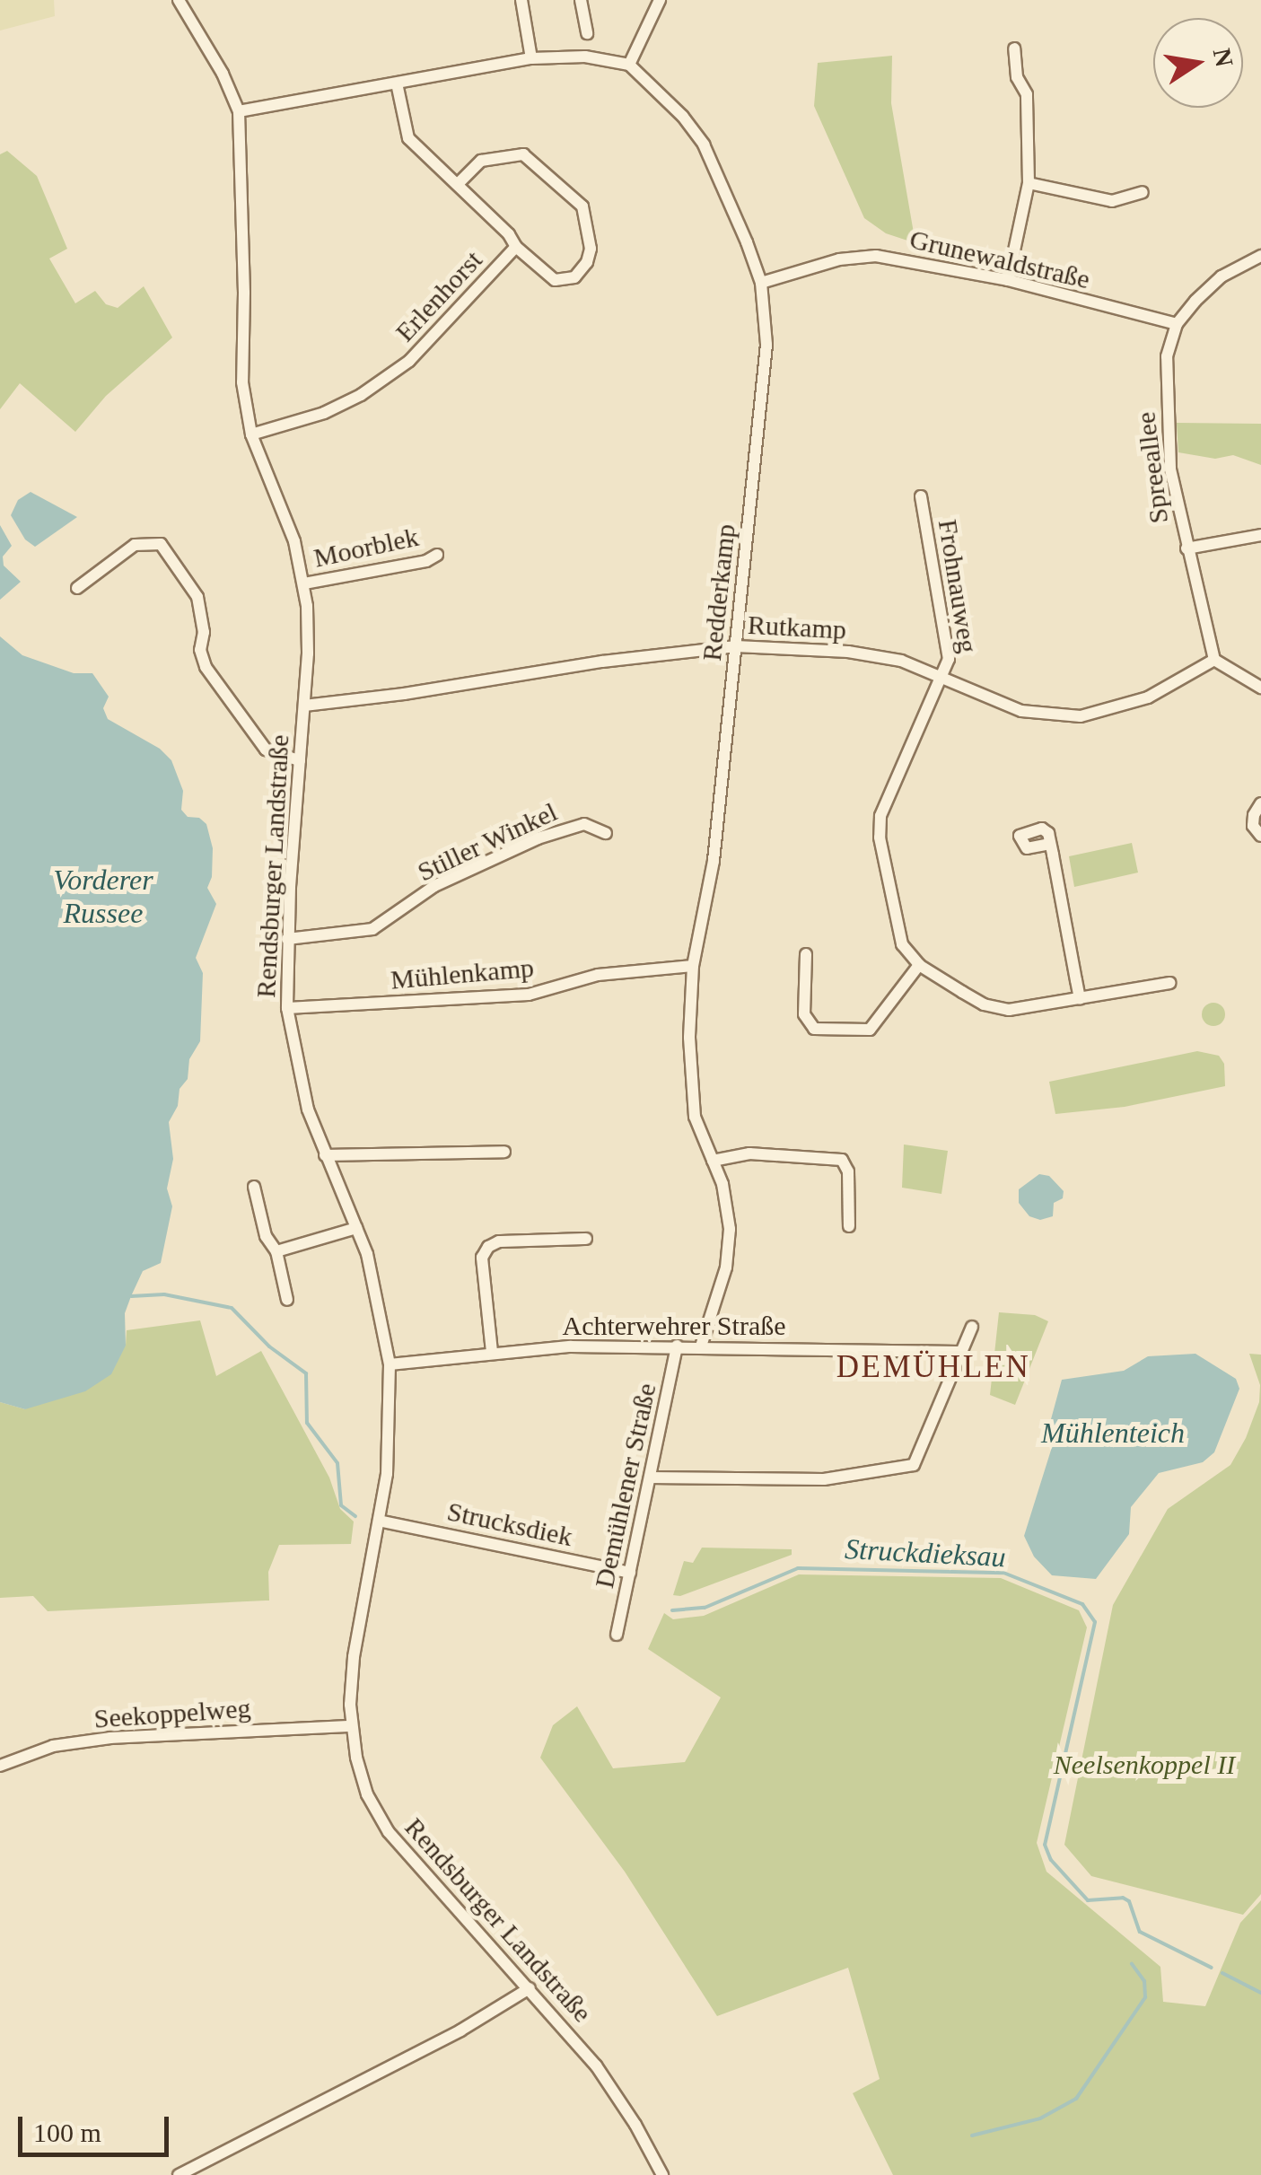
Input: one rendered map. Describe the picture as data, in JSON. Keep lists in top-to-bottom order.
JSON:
{
  "streets": {
    "street": [
      "Grunewaldstraße",
      "Erlenhorst",
      "Spreeallee",
      "Moorblek",
      "Frohnauweg",
      "Redderkamp",
      "Rutkamp",
      "Stiller Winkel",
      "Rendsburger Landstraße",
      "Mühlenkamp",
      "Achterwehrer Straße",
      "Demühlener Straße",
      "Strucksdiek",
      "Seekoppelweg"
    ]
  },
  "crossings": [
    ["Grunewaldstraße", "Spreeallee"],
    ["Grunewaldstraße", "Redderkamp"],
    ["Erlenhorst", "Rendsburger Landstraße"],
    ["Spreeallee", "Rutkamp"],
    ["Moorblek", "Rendsburger Landstraße"],
    ["Frohnauweg", "Rutkamp"],
    ["Redderkamp", "Rutkamp"],
    ["Redderkamp", "Mühlenkamp"],
    ["Redderkamp", "Achterwehrer Straße"],
    ["Rutkamp", "Rendsburger Landstraße"],
    ["Stiller Winkel", "Rendsburger Landstraße"],
    ["Rendsburger Landstraße", "Mühlenkamp"],
    ["Rendsburger Landstraße", "Achterwehrer Straße"],
    ["Rendsburger Landstraße", "Strucksdiek"],
    ["Rendsburger Landstraße", "Seekoppelweg"],
    ["Achterwehrer Straße", "Demühlener Straße"],
    ["Demühlener Straße", "Strucksdiek"]
  ],
  "districts": ["DEMÜHLEN"],
  "water": ["Vorderer Russee", "Mühlenteich", "Struckdieksau"],
  "parks": ["Neelsenkoppel II"],
  "scale_bar": "100 m",
  "north": "right"
}
